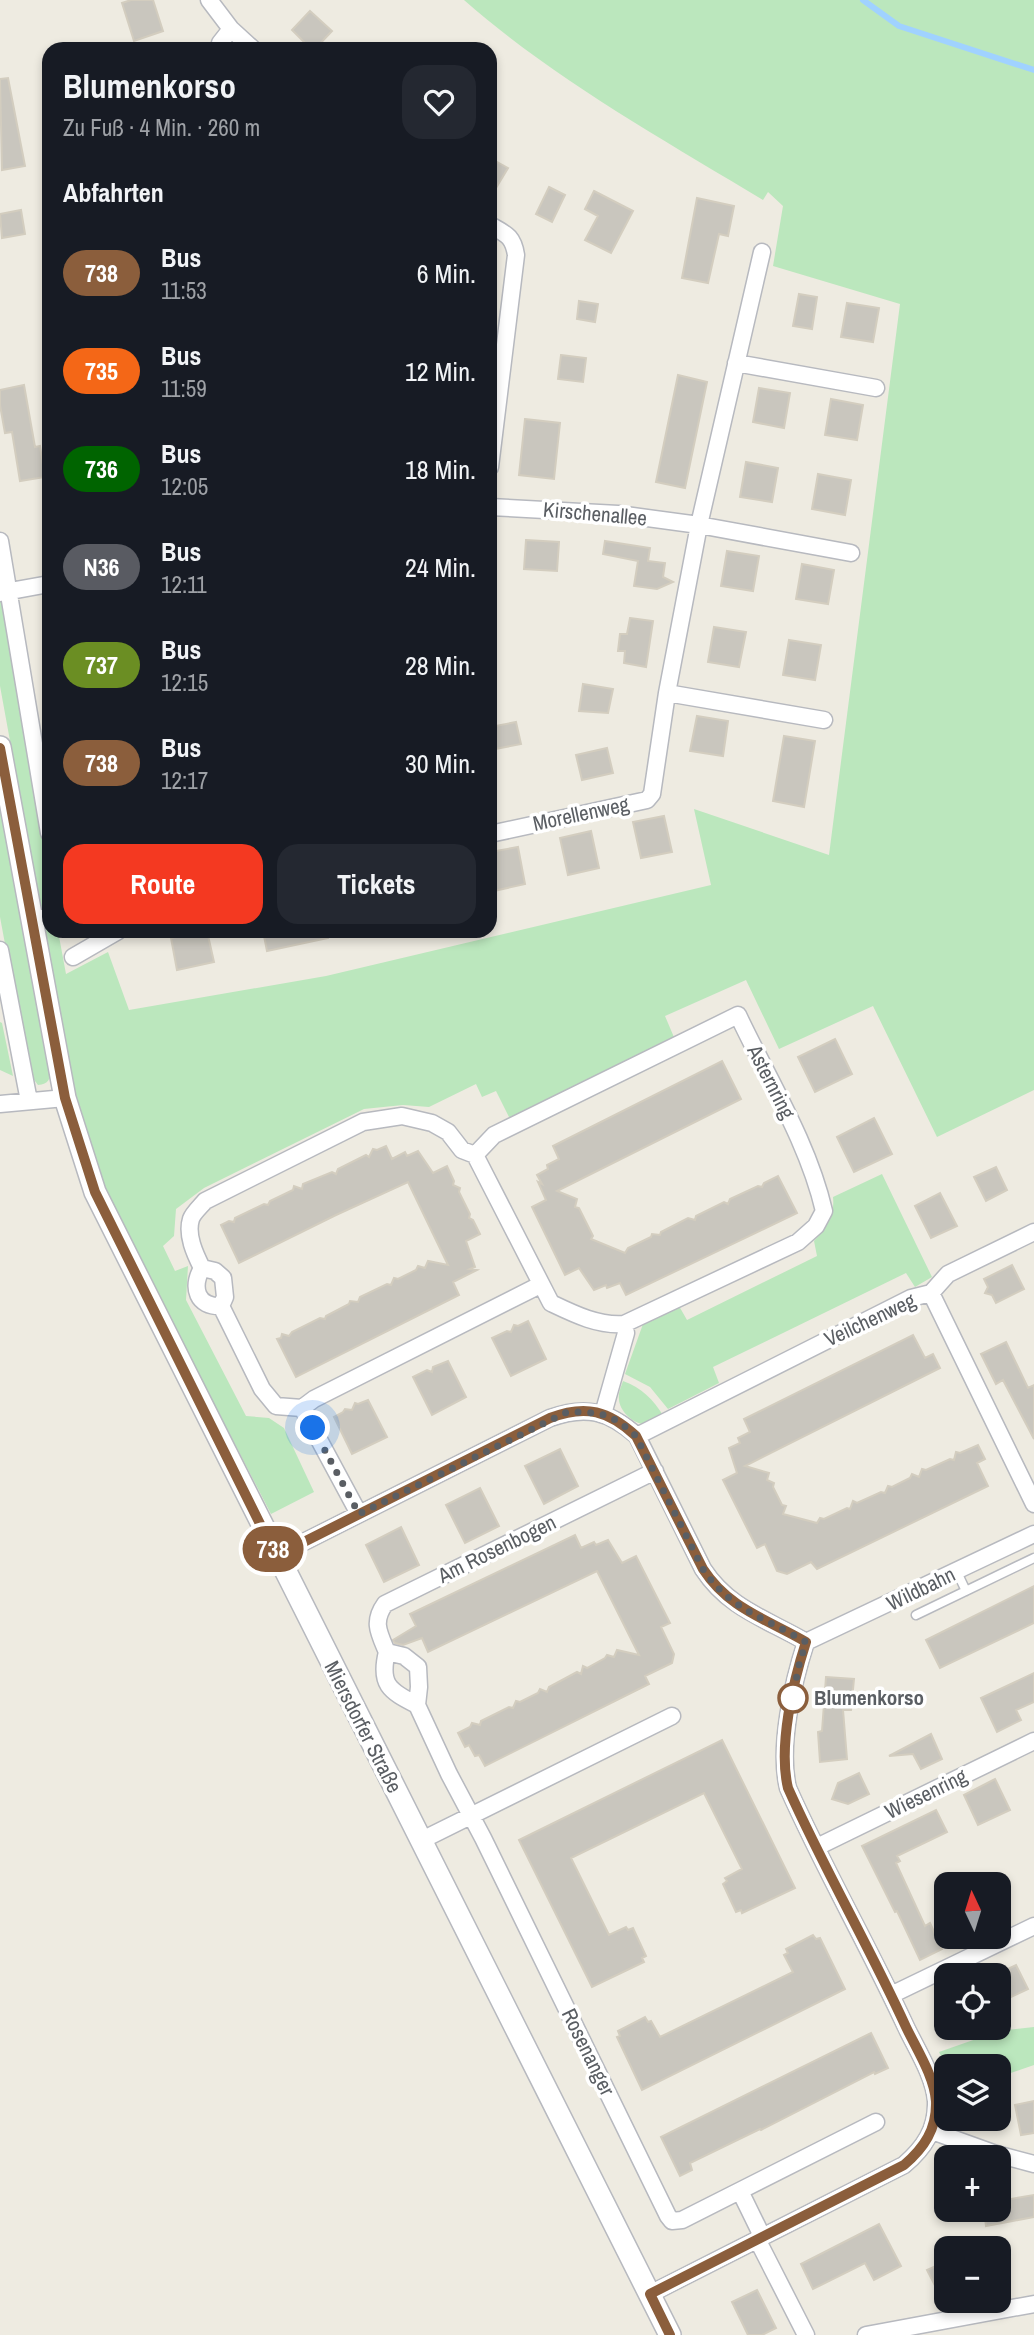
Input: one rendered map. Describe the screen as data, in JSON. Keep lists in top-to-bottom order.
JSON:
{
  "streets": {
    "street": [
      "Kirschenallee",
      "Morellenweg",
      "Asternring",
      "Veilchenweg",
      "Am Rosenbogen",
      "Wildbahn",
      "Miersdorfer Straße",
      "Wiesenring",
      "Rosenanger"
    ]
  },
  "crossings": [
    ["Kirschenallee", "Morellenweg"],
    ["Am Rosenbogen", "Rosenanger"]
  ],
  "places": ["Blumenkorso"],
  "lines": ["bus line 738"],
  "north": "top",
  "page": {
    "on_map": "738",
    "heading": [
      ["Blumenkorso", "Zu Fuß · 4 Min. · 260 m"],
      "Abfahrten"
    ],
    "list": [
      {
        "mark": "738",
        "name": "Bus",
        "note": "11:53",
        "value": "6 Min."
      },
      {
        "mark": "735",
        "name": "Bus",
        "note": "11:59",
        "value": "12 Min."
      },
      {
        "mark": "736",
        "name": "Bus",
        "note": "12:05",
        "value": "18 Min."
      },
      {
        "mark": "N36",
        "name": "Bus",
        "note": "12:11",
        "value": "24 Min."
      },
      {
        "mark": "737",
        "name": "Bus",
        "note": "12:15",
        "value": "28 Min."
      },
      {
        "mark": "738",
        "name": "Bus",
        "note": "12:17",
        "value": "30 Min."
      }
    ],
    "buttons": ["Route", "Tickets"],
    "map_buttons": ["+", "−"]
  }
}
